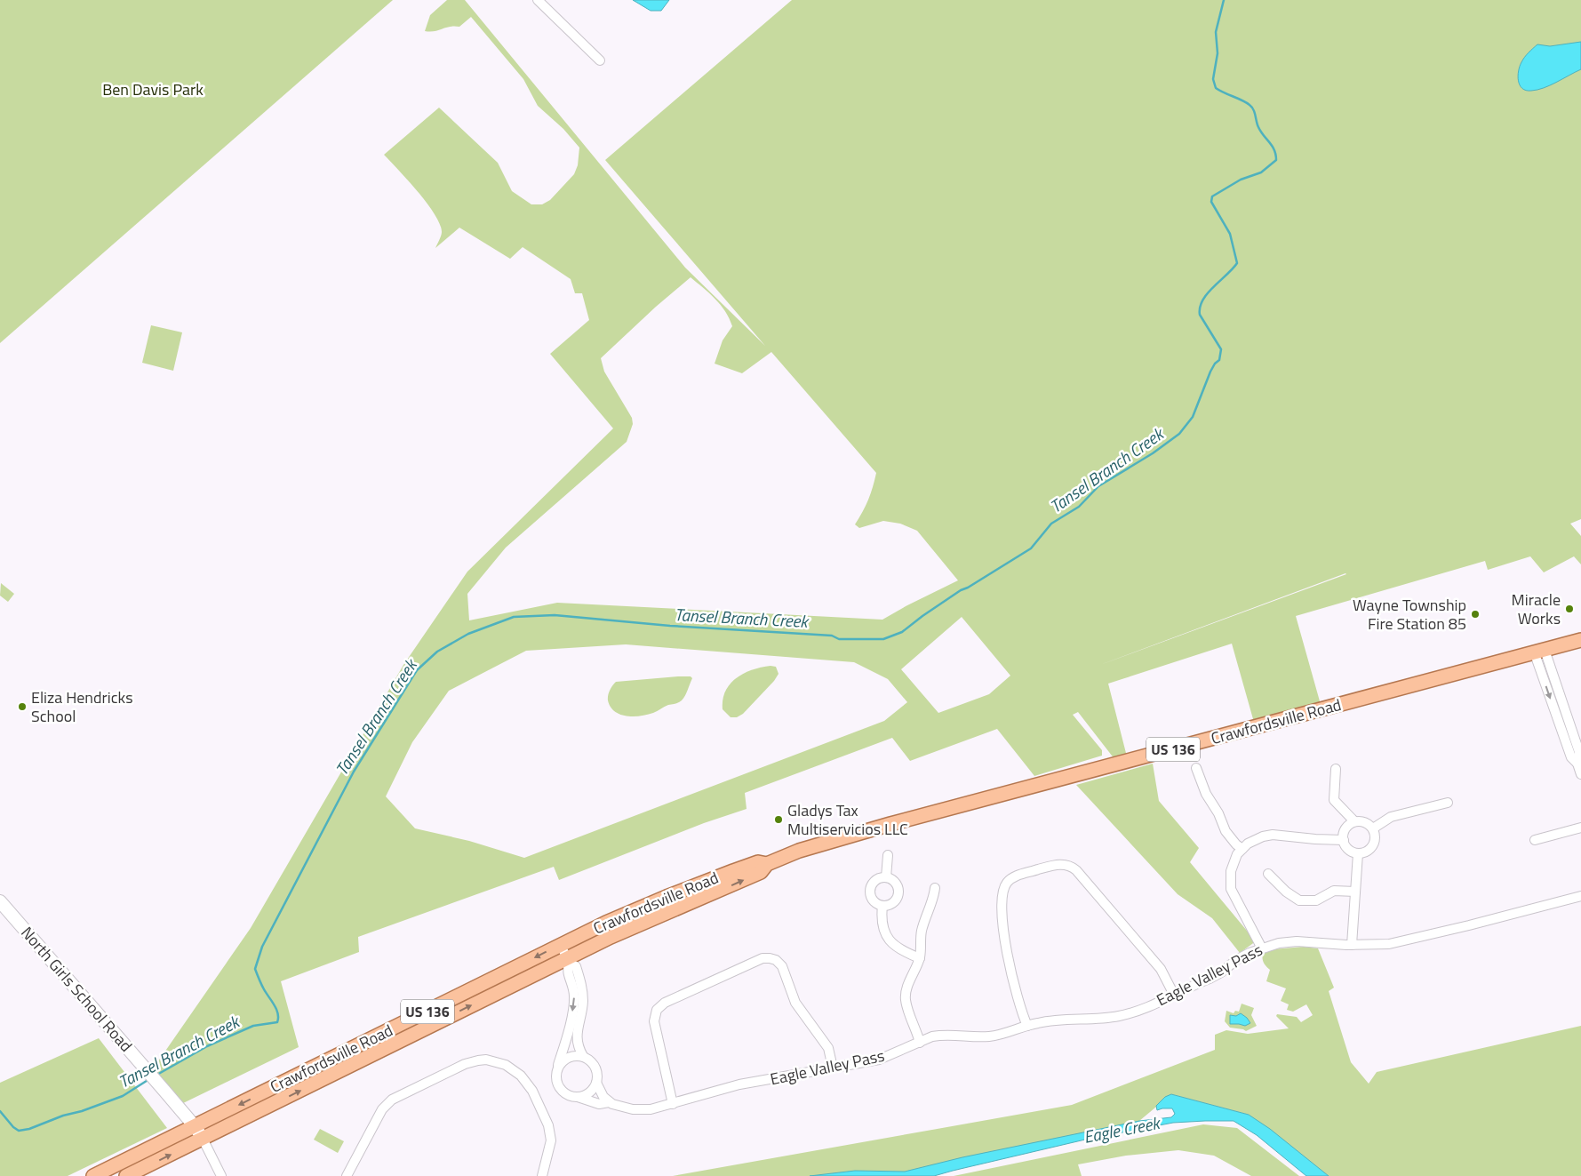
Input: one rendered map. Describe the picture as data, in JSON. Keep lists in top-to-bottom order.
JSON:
{
  "streets": {
    "main road": ["Crawfordsville Road", "US 136", "North Girls School Road"],
    "street": ["Eagle Valley Pass"]
  },
  "crossings": [
    ["Crawfordsville Road", "Eagle Valley Pass"],
    ["Crawfordsville Road", "North Girls School Road"]
  ],
  "water": ["Tansel Branch Creek", "Eagle Creek"],
  "parks": ["Ben Davis Park"],
  "places": [
    "Miracle Works",
    "Wayne Township Fire Station 85",
    "Eliza Hendricks School",
    "Gladys Tax Multiservicios LLC"
  ]
}
